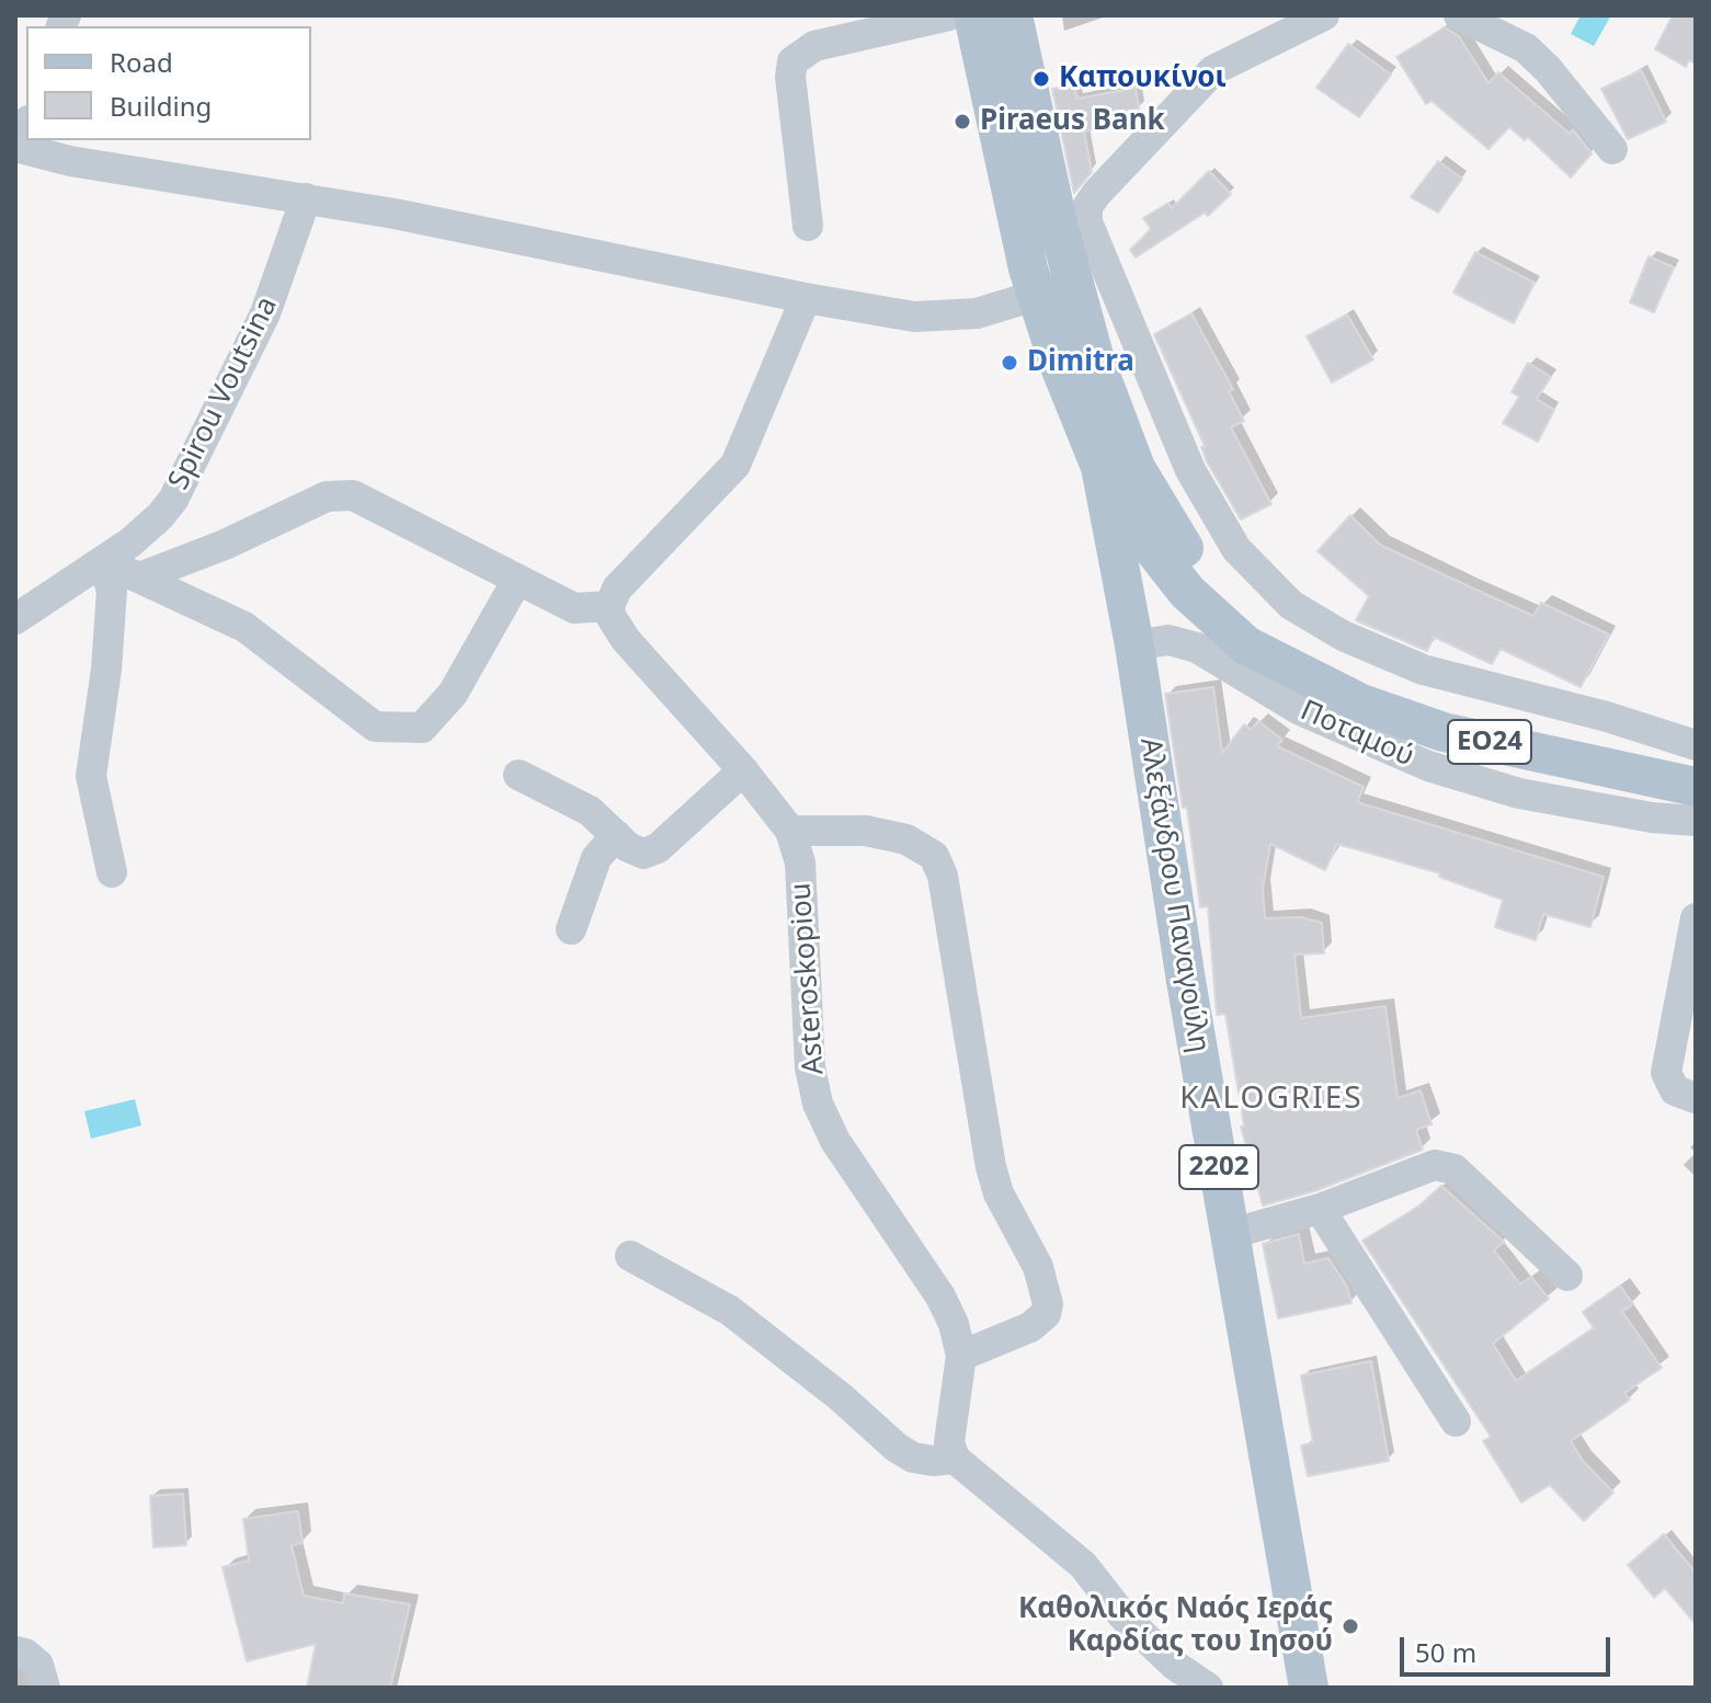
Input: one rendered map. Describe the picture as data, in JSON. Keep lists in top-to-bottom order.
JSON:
{
  "streets": {
    "main road": ["ΕΟ24", "Αλεξάνδρου Παναγούλη", "2202"],
    "street": ["Spirou Voutsina", "Ποταμού", "Asteroskopiou"]
  },
  "crossings": [
    ["Ποταμού", "Αλεξάνδρου Παναγούλη"],
    ["ΕΟ24", "Αλεξάνδρου Παναγούλη"]
  ],
  "districts": ["KALOGRIES"],
  "places": [
    "Καπουκίνοι",
    "Piraeus Bank",
    "Dimitra",
    "Καθολικός Ναός Ιεράς Καρδίας του Ιησού"
  ],
  "legend": ["Road", "Building"],
  "scale_bar": "50 m"
}
